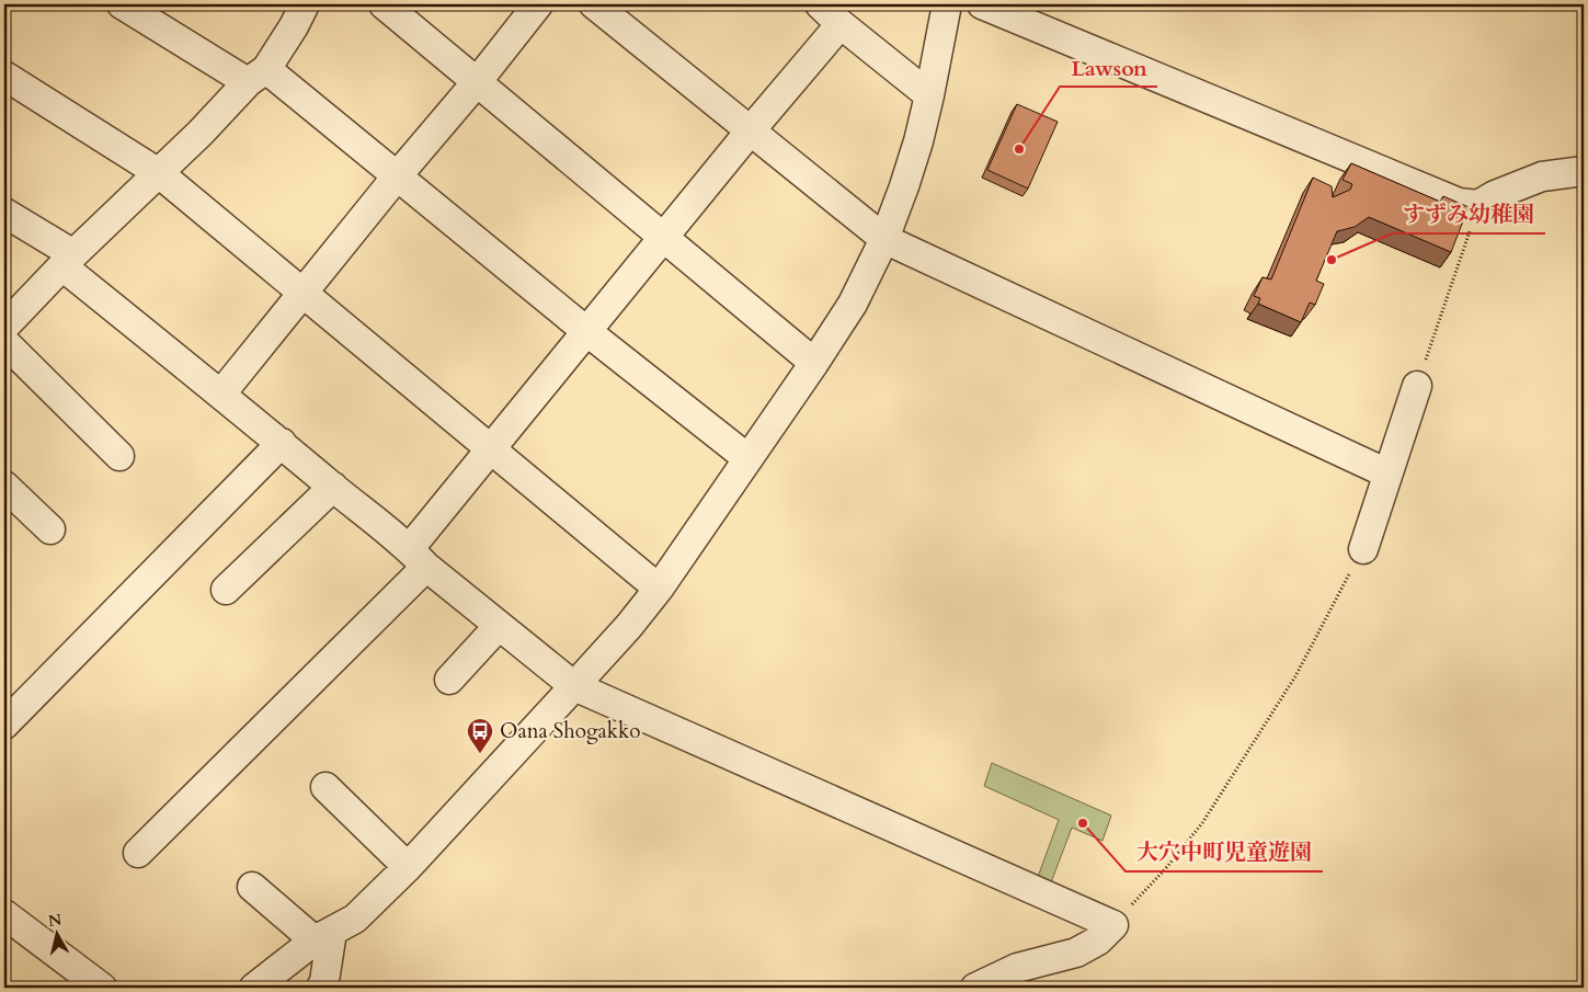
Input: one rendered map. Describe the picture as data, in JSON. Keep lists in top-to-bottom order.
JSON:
{
  "places": {
    "other": ["Lawson", "すずみ幼稚園", "大穴中町児童遊園"],
    "bus stop": ["Oana Shogakko"]
  },
  "north": "top"
}
